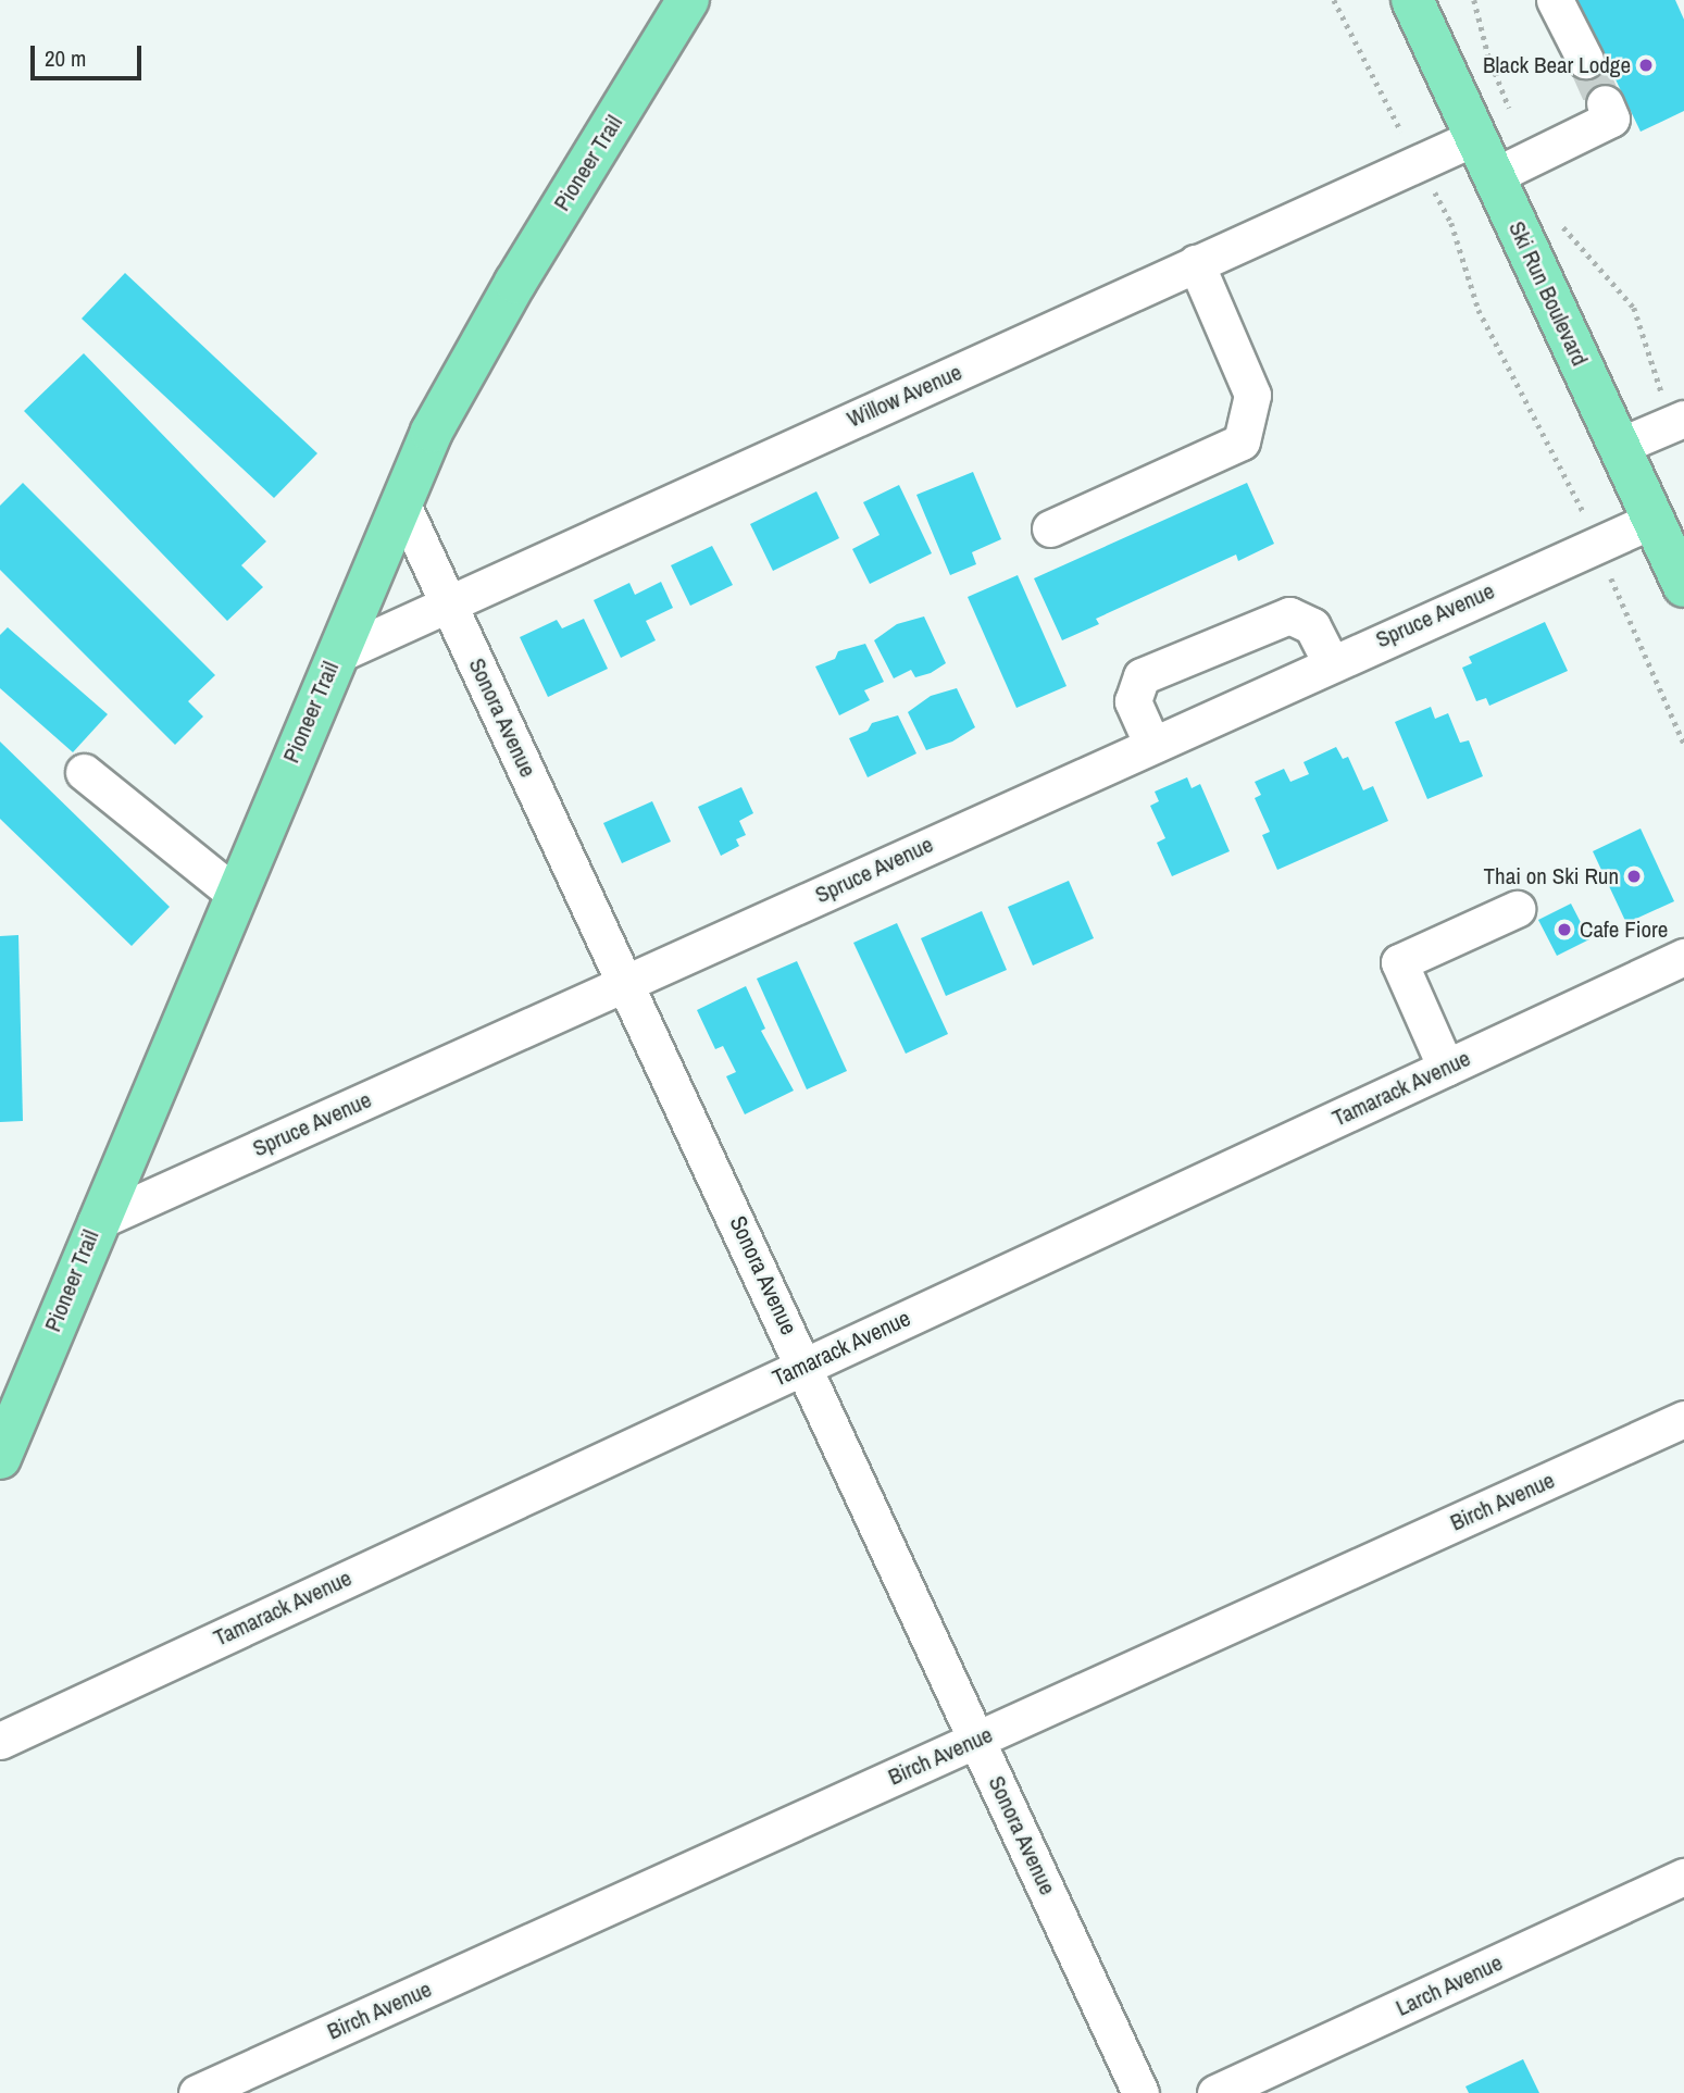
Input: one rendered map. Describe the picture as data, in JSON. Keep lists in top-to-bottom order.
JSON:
{
  "streets": {
    "main road": ["Pioneer Trail", "Ski Run Boulevard"],
    "street": [
      "Willow Avenue",
      "Spruce Avenue",
      "Sonora Avenue",
      "Tamarack Avenue",
      "Birch Avenue",
      "Larch Avenue"
    ]
  },
  "crossings": [
    ["Pioneer Trail", "Willow Avenue"],
    ["Pioneer Trail", "Spruce Avenue"],
    ["Pioneer Trail", "Sonora Avenue"],
    ["Ski Run Boulevard", "Willow Avenue"],
    ["Ski Run Boulevard", "Spruce Avenue"],
    ["Willow Avenue", "Sonora Avenue"],
    ["Spruce Avenue", "Sonora Avenue"],
    ["Sonora Avenue", "Tamarack Avenue"],
    ["Sonora Avenue", "Birch Avenue"]
  ],
  "places": ["Black Bear Lodge", "Thai on Ski Run", "Cafe Fiore"],
  "scale_bar": "20 m"
}
